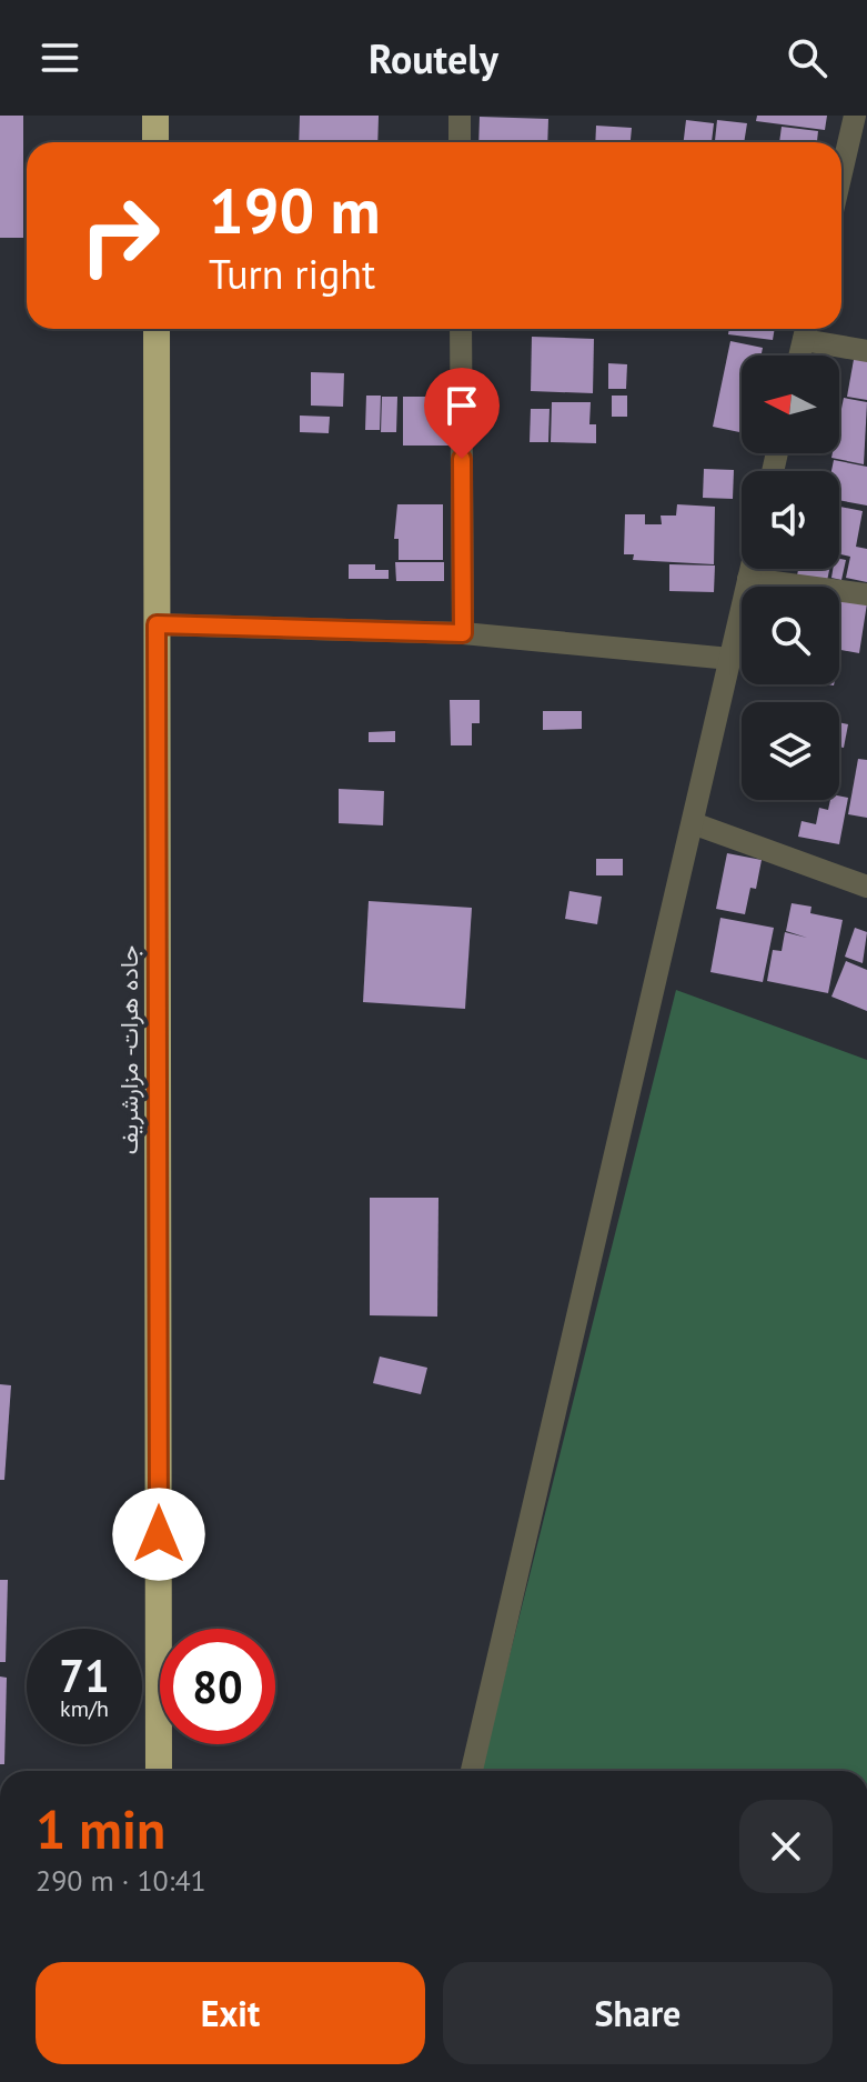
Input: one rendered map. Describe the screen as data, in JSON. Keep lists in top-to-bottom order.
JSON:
{
  "streets": {
    "highway": ["جاده هرات- مزارشریف"]
  },
  "north": "left",
  "page": {
    "header": "Routely",
    "turn": ["190 m", "Turn right"],
    "speed": "71 km/h",
    "limit": "80",
    "heading": ["1 min", "290 m · 10:41"],
    "buttons": ["Exit", "Share"]
  }
}
